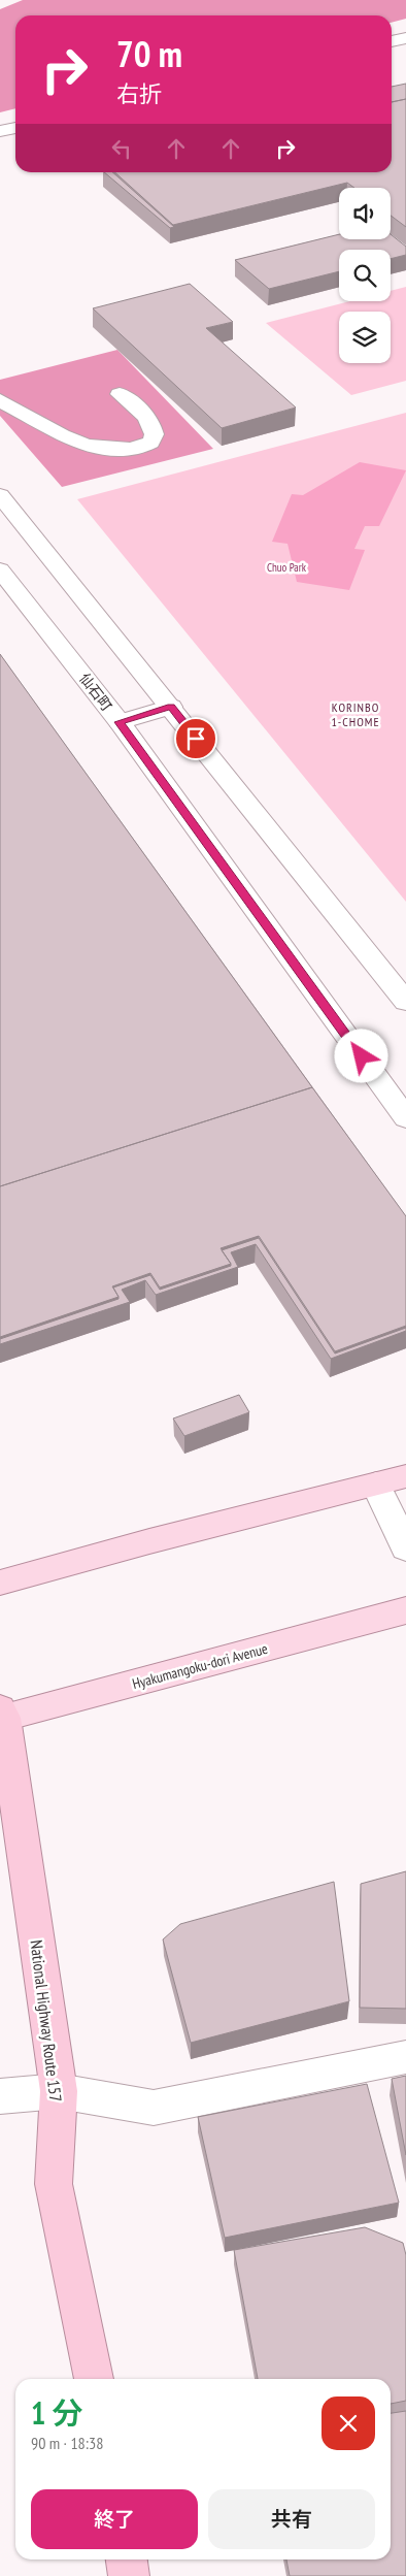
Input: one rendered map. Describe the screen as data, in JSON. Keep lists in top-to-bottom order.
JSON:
{
  "streets": {
    "highway": ["National Highway Route 157"],
    "main road": ["Hyakumangoku-dori Avenue"],
    "street": ["仙石町"]
  },
  "crossings": [
    ["Hyakumangoku-dori Avenue", "National Highway Route 157"]
  ],
  "districts": ["KORINBO 1-CHOME"],
  "parks": ["Chuo Park"],
  "page": {
    "turn": ["70 m", "右折"],
    "heading": ["1 分", "90 m · 18:38"],
    "buttons": ["終了", "共有"]
  }
}
